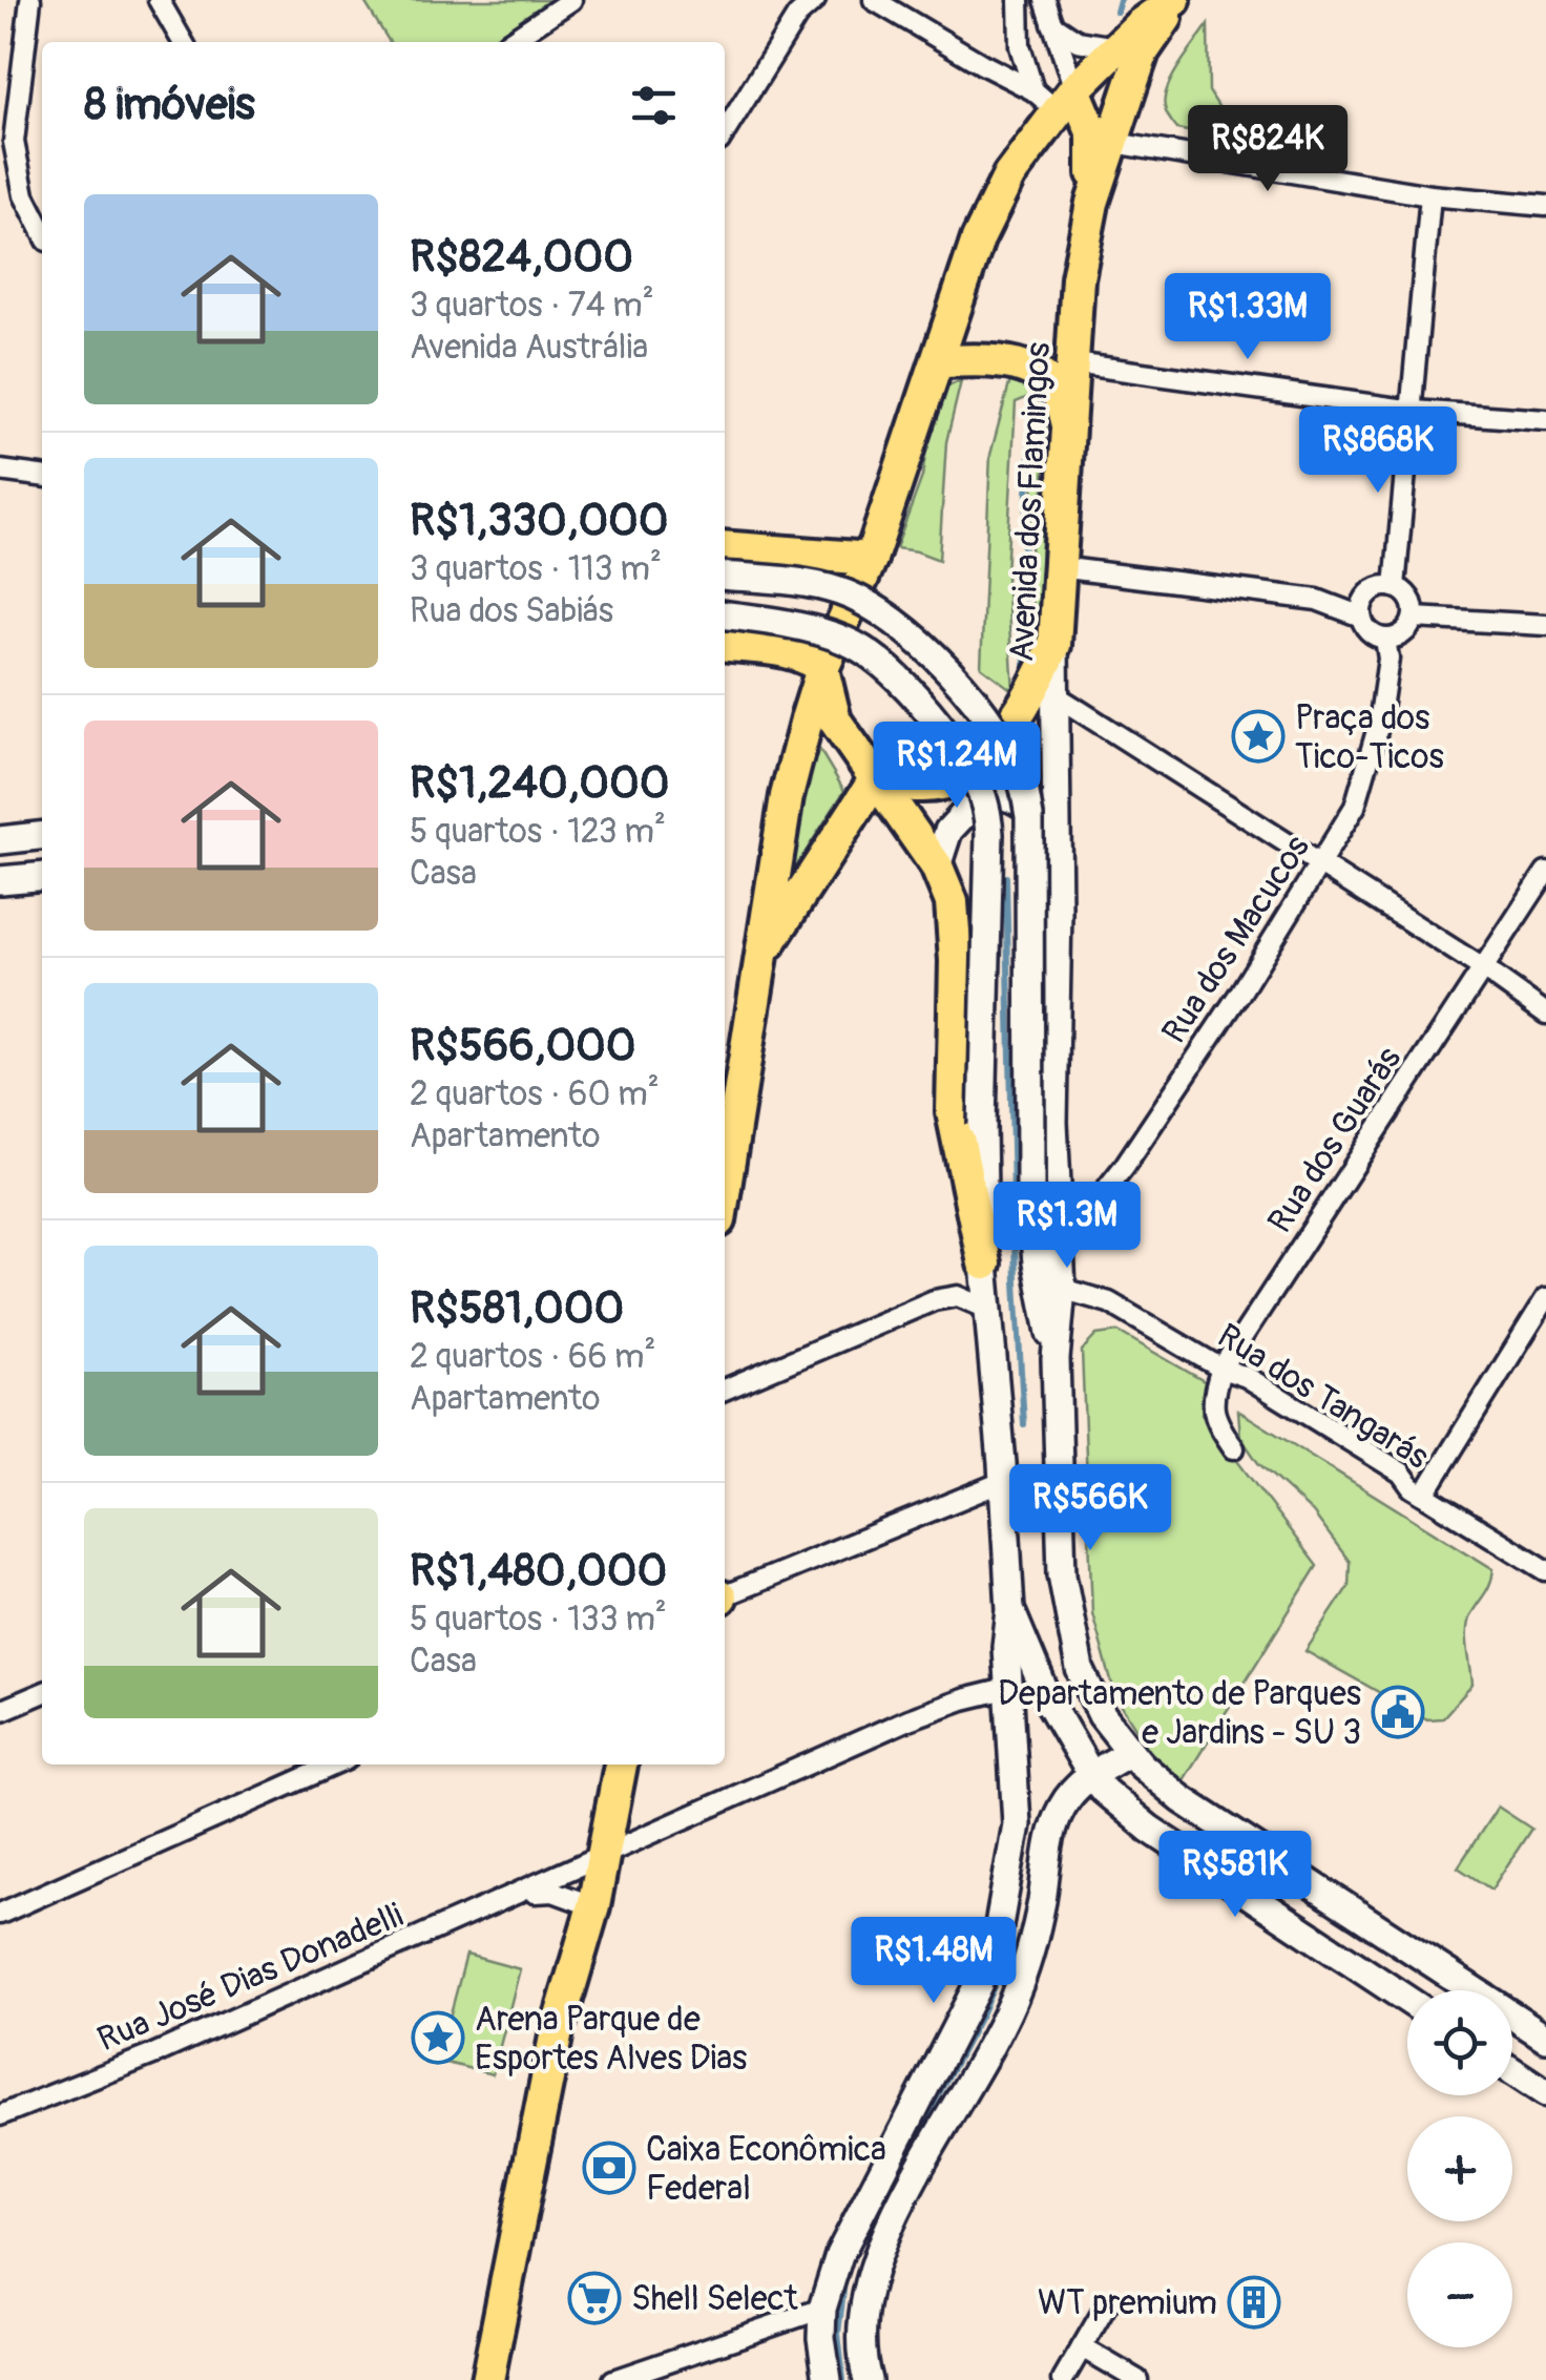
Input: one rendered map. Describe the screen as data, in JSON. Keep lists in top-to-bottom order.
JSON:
{
  "streets": {
    "main road": ["Avenida dos Flamingos"],
    "street": [
      "Rua dos Macucos",
      "Rua dos Guarás",
      "Rua dos Tangarás",
      "Rua José Dias Donadelli"
    ]
  },
  "crossings": [
    ["Avenida dos Flamingos", "Rua dos Macucos"],
    ["Avenida dos Flamingos", "Rua dos Tangarás"],
    ["Rua dos Guarás", "Rua dos Tangarás"]
  ],
  "places": {
    "place": ["Praça dos Tico-Ticos", "Arena Parque de Esportes Alves Dias"],
    "public building": ["Departamento de Parques e Jardins - SU 3"],
    "bank": ["Caixa Econômica Federal"],
    "supermarket": ["Shell Select"],
    "building": ["WT premium"]
  },
  "page": {
    "heading": "8 imóveis",
    "price": [
      "R$824K",
      "R$1.33M",
      "R$868K",
      "R$1.24M",
      "R$1.3M",
      "R$566K",
      "R$581K",
      "R$1.48M"
    ],
    "list": [
      {
        "name": "R$824,000",
        "note": "3 quartos · 74 m² · Avenida Austrália"
      },
      {
        "name": "R$1,330,000",
        "note": "3 quartos · 113 m² · Rua dos Sabiás"
      },
      {
        "name": "R$1,240,000",
        "note": "5 quartos · 123 m² · Casa"
      },
      {
        "name": "R$566,000",
        "note": "2 quartos · 60 m² · Apartamento"
      },
      {
        "name": "R$581,000",
        "note": "2 quartos · 66 m² · Apartamento"
      },
      {
        "name": "R$1,480,000",
        "note": "5 quartos · 133 m² · Casa"
      }
    ],
    "map_buttons": ["+", "−"]
  }
}
